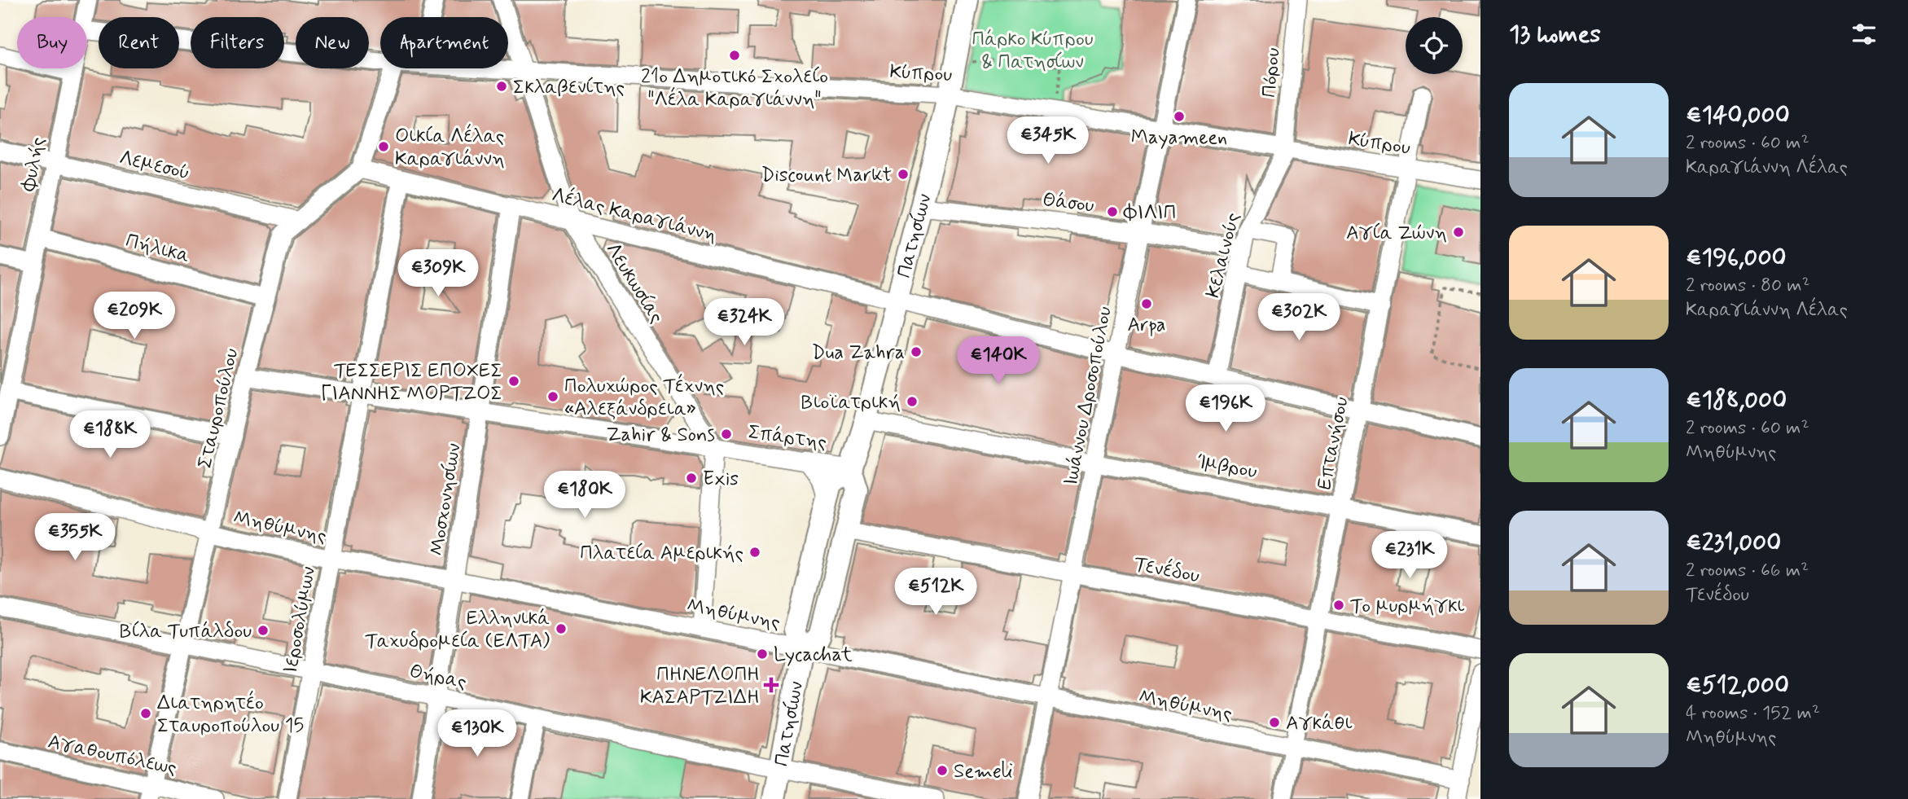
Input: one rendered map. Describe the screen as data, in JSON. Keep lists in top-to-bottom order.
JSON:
{
  "streets": {
    "main road": ["Πατησίων"],
    "street": [
      "Κύπρου",
      "Πόρου",
      "Φυλής",
      "Λεμεσού",
      "Θάσου",
      "Λέλας Καραγιάννη",
      "Πήλικα",
      "Κελαινούς",
      "Λευκωσίας",
      "Ιωάννου Δροσοπούλου",
      "Σταυροπούλου",
      "Σπάρτης",
      "Επτανήσου",
      "Ίμβρου",
      "Μοσχονησίων",
      "Μηθύμνης",
      "Τενέδου",
      "Ιεροσολύμων",
      "Θήρας",
      "Αγαθουπόλεως"
    ]
  },
  "crossings": [
    ["Κύπρου", "Πόρου"],
    ["Κύπρου", "Πατησίων"],
    ["Κύπρου", "Κελαινούς"],
    ["Κύπρου", "Λευκωσίας"],
    ["Κύπρου", "Ιωάννου Δροσοπούλου"],
    ["Κύπρου", "Επτανήσου"],
    ["Πόρου", "Κελαινούς"],
    ["Φυλής", "Λεμεσού"],
    ["Φυλής", "Πήλικα"],
    ["Λεμεσού", "Σταυροπούλου"],
    ["Θάσου", "Πατησίων"],
    ["Θάσου", "Κελαινούς"],
    ["Θάσου", "Ιωάννου Δροσοπούλου"],
    ["Λέλας Καραγιάννη", "Πατησίων"],
    ["Λέλας Καραγιάννη", "Κελαινούς"],
    ["Λέλας Καραγιάννη", "Λευκωσίας"],
    ["Λέλας Καραγιάννη", "Ιωάννου Δροσοπούλου"],
    ["Λέλας Καραγιάννη", "Σταυροπούλου"],
    ["Λέλας Καραγιάννη", "Επτανήσου"],
    ["Λέλας Καραγιάννη", "Μοσχονησίων"],
    ["Λέλας Καραγιάννη", "Ιεροσολύμων"],
    ["Πατησίων", "Σπάρτης"],
    ["Πατησίων", "Ίμβρου"],
    ["Πατησίων", "Μηθύμνης"],
    ["Πατησίων", "Τενέδου"],
    ["Πατησίων", "Θήρας"],
    ["Πήλικα", "Σταυροπούλου"],
    ["Λευκωσίας", "Σπάρτης"],
    ["Ιωάννου Δροσοπούλου", "Ίμβρου"],
    ["Ιωάννου Δροσοπούλου", "Μηθύμνης"],
    ["Ιωάννου Δροσοπούλου", "Τενέδου"],
    ["Σταυροπούλου", "Σπάρτης"],
    ["Σταυροπούλου", "Μηθύμνης"],
    ["Σταυροπούλου", "Θήρας"],
    ["Σταυροπούλου", "Αγαθουπόλεως"],
    ["Σπάρτης", "Μοσχονησίων"],
    ["Σπάρτης", "Ιεροσολύμων"],
    ["Επτανήσου", "Ίμβρου"],
    ["Επτανήσου", "Μηθύμνης"],
    ["Επτανήσου", "Τενέδου"],
    ["Μοσχονησίων", "Μηθύμνης"],
    ["Μοσχονησίων", "Θήρας"],
    ["Μηθύμνης", "Ιεροσολύμων"],
    ["Ιεροσολύμων", "Θήρας"]
  ],
  "parks": ["Πάρκο Κύπρου & Πατησίων"],
  "places": {
    "other": [
      "21ο Δημοτικό Σχολείο \"Λέλα Καραγιάννη\"",
      "Σκλαβενίτης",
      "Mayameen",
      "Οικία Λέλας Καραγιάννη",
      "Discount Markt",
      "ΦΙΛΙΠ",
      "Αγία Ζώνη",
      "Arpa",
      "Dua Zahra",
      "ΤΕΣΣΕΡΙΣ ΕΠΟΧΕΣ ΓΙΑΝΝΗΣ ΜΟΡΤΖΟΣ",
      "Πολυχώρος Τέχνης «Αλεξάνδρεια»",
      "Βιοϊατρική",
      "Zahir & Sons",
      "Exis",
      "Πλατεία Αμερικής",
      "Το μυρμήγκι",
      "Ελληνικά Ταχυδρομεία (ΕΛΤΑ)",
      "Βίλα Τυπάλδου",
      "Lycachat",
      "Διατηρητέο Σταυροπούλου 15",
      "Αγκάθι",
      "Semeli"
    ],
    "health": ["ΠΗΝΕΛΟΠΗ ΚΑΣΑΡΤΖΙΔΗ"]
  },
  "page": {
    "heading": "13 homes",
    "chip": [
      "Buy",
      "Rent",
      "Filters",
      "New",
      "Apartment"
    ],
    "list": [
      {
        "name": "€140,000",
        "note": "2 rooms · 60 m² · Καραγιάννη Λέλας"
      },
      {
        "name": "€196,000",
        "note": "2 rooms · 80 m² · Καραγιάννη Λέλας"
      },
      {
        "name": "€188,000",
        "note": "2 rooms · 60 m² · Μηθύμνης"
      },
      {
        "name": "€231,000",
        "note": "2 rooms · 66 m² · Τενέδου"
      },
      {
        "name": "€512,000",
        "note": "4 rooms · 152 m² · Μηθύμνης"
      }
    ],
    "price": [
      "€345K",
      "€309K",
      "€209K",
      "€302K",
      "€324K",
      "€140K",
      "€196K",
      "€188K",
      "€180K",
      "€355K",
      "€231K",
      "€512K",
      "€130K"
    ]
  }
}
